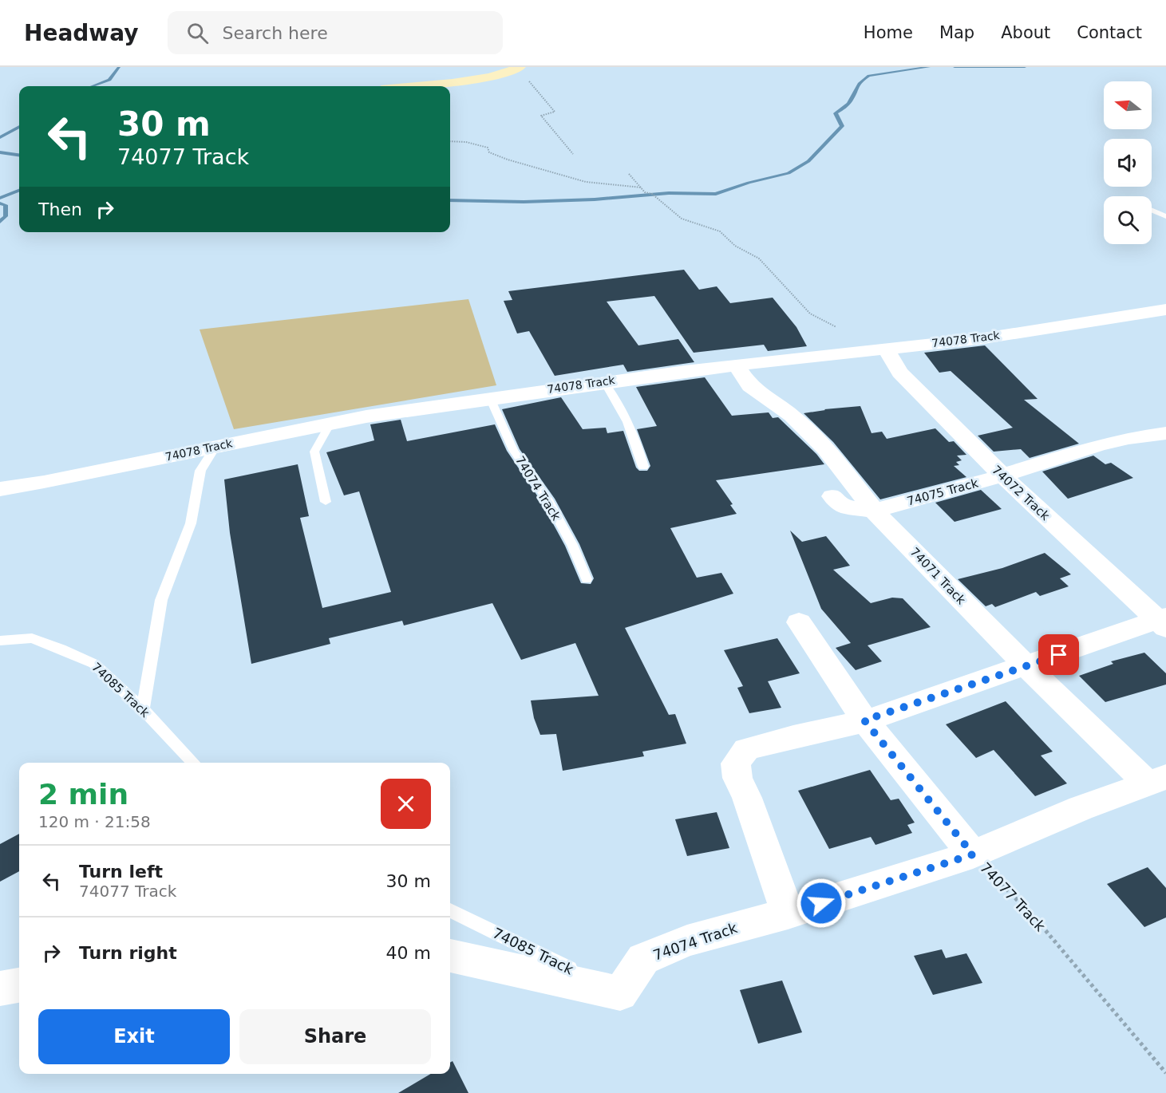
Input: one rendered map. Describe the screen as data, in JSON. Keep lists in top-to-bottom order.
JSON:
{
  "streets": {
    "street": [
      "74078 Track",
      "74074 Track",
      "74075 Track",
      "74072 Track",
      "74071 Track",
      "74077 Track"
    ],
    "lane": ["74085 Track"]
  },
  "crossings": [
    ["74078 Track", "74074 Track"],
    ["74078 Track", "74072 Track"],
    ["74078 Track", "74071 Track"],
    ["74074 Track", "74071 Track"],
    ["74074 Track", "74085 Track"],
    ["74074 Track", "74077 Track"],
    ["74075 Track", "74072 Track"],
    ["74075 Track", "74071 Track"]
  ],
  "north": "left",
  "page": {
    "header": "Headway",
    "search": "Search here",
    "nav": [
      "Home",
      "Map",
      "About",
      "Contact"
    ],
    "turn": ["30 m", "74077 Track"],
    "then": "Then",
    "heading": ["2 min", "120 m · 21:58"],
    "list": [
      {
        "name": "Turn left",
        "note": "74077 Track",
        "value": "30 m"
      },
      {
        "name": "Turn right",
        "value": "40 m"
      }
    ],
    "buttons": ["Exit", "Share"]
  }
}
